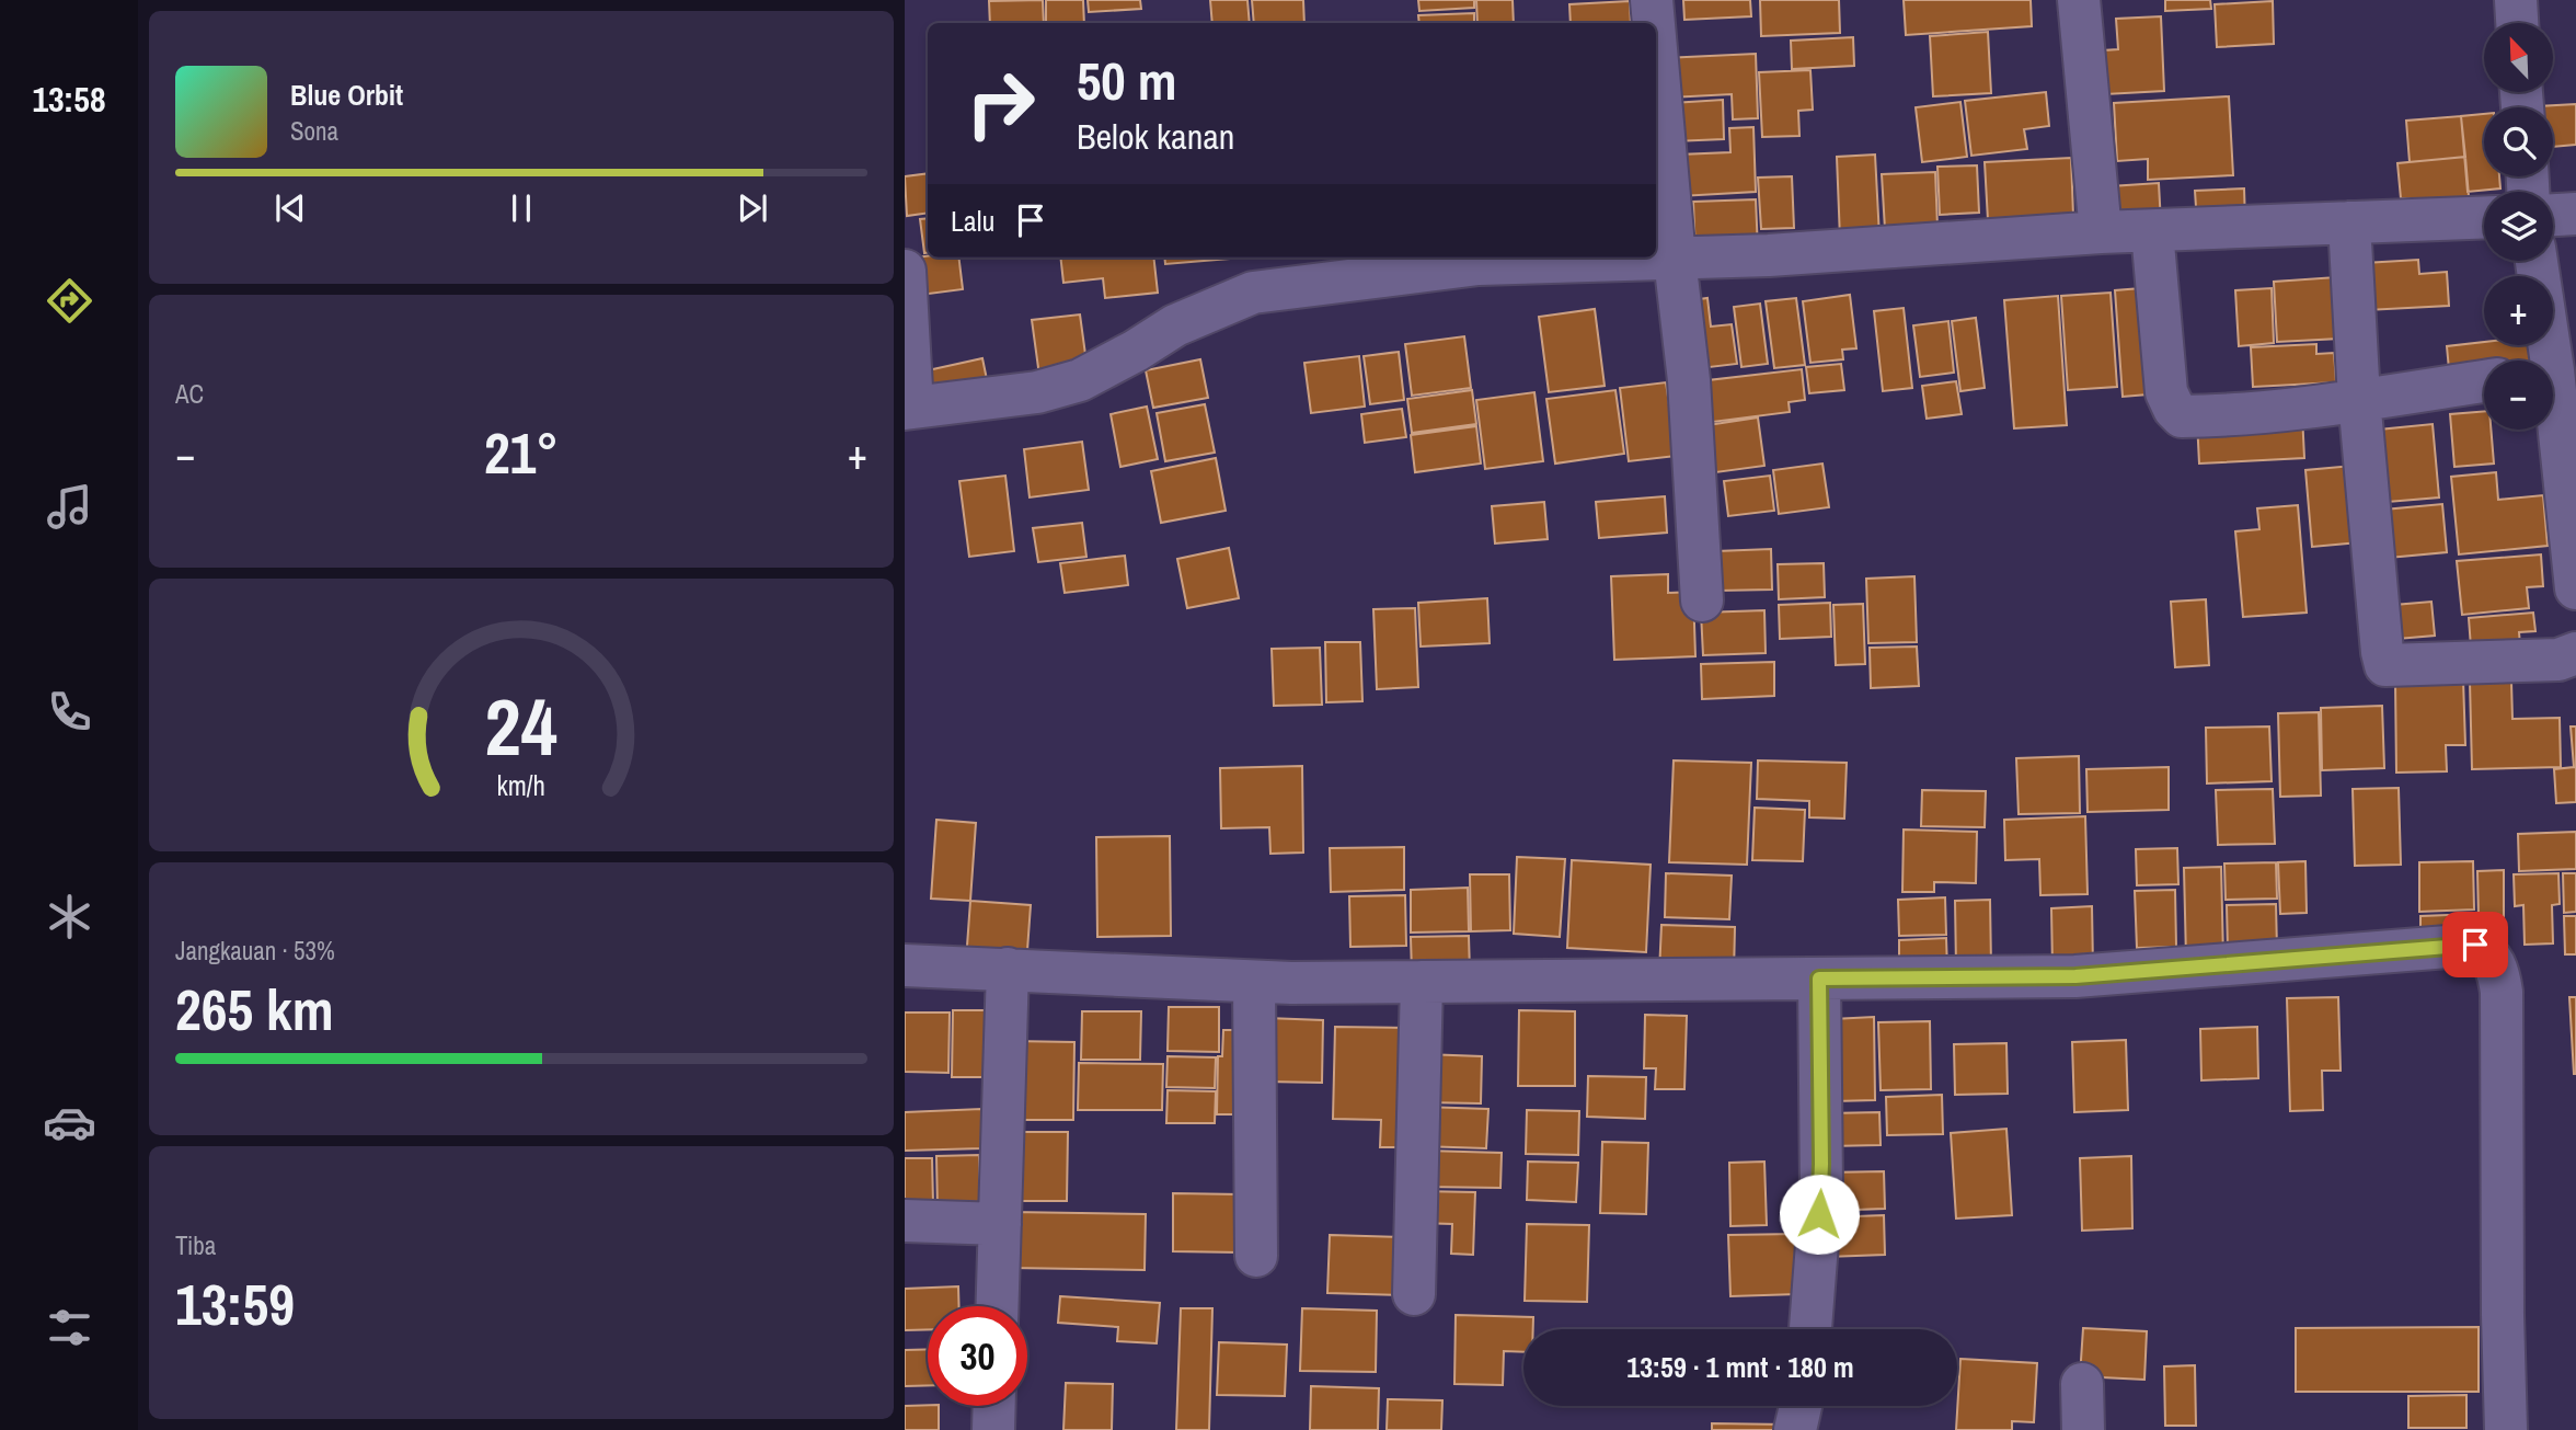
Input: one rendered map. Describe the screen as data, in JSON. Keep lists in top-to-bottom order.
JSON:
{
  "north": "top left",
  "page": {
    "tabs": "13:58",
    "map_buttons": ["+", "−"],
    "turn": ["50 m", "Belok kanan"],
    "song": ["Blue Orbit", "Sona"],
    "then": "Lalu",
    "tile": [
      "AC",
      ["Jangkauan · 53%", "265 km"],
      ["Tiba", "13:59"]
    ],
    "heat": ["−", "21°", "+"],
    "limit": "30",
    "trip": "13:59 · 1 mnt · 180 m",
    "gauge": ["24", "km/h"]
  }
}
